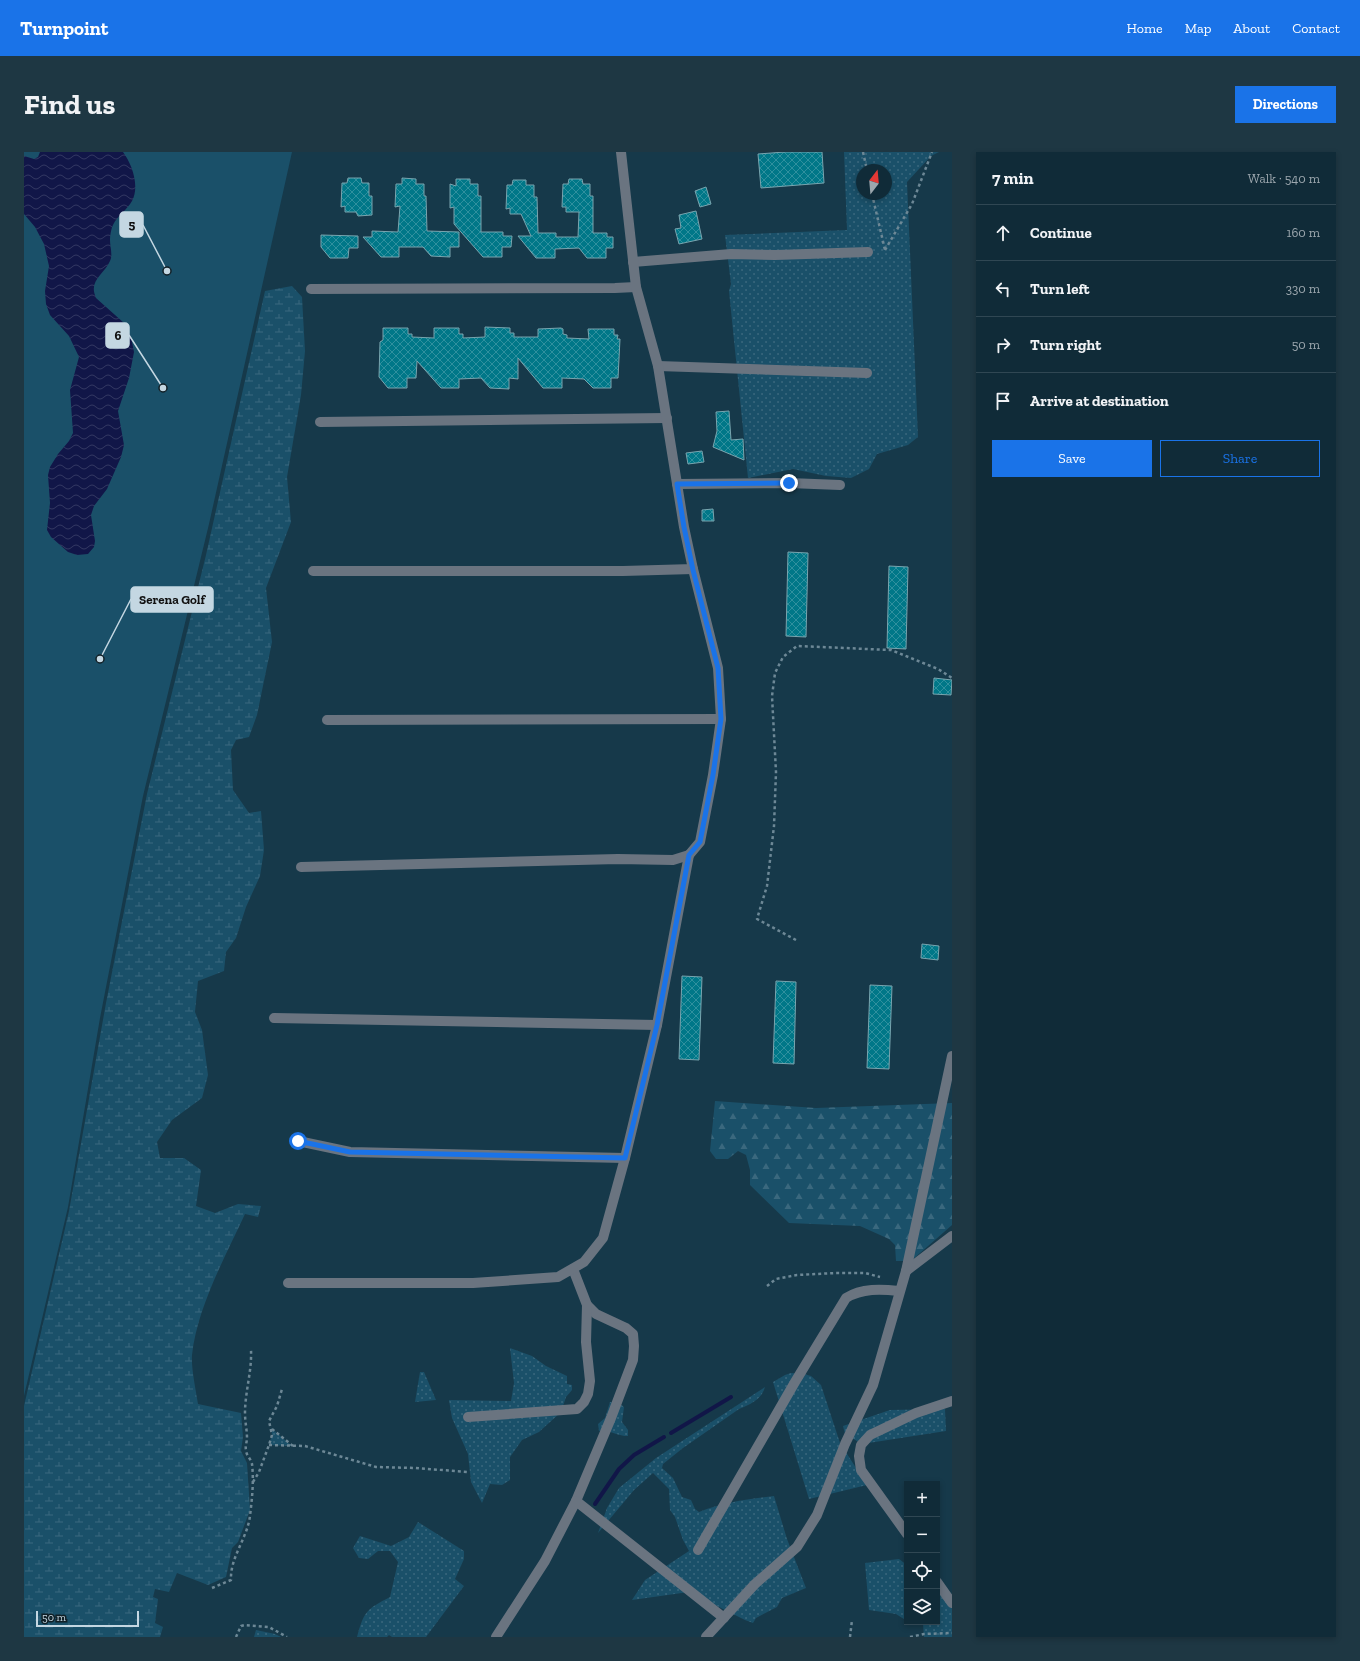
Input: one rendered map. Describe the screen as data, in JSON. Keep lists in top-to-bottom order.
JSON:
{
  "places": ["5", "6", "Serena Golf"],
  "scale_bar": "50 m",
  "north": "top",
  "page": {
    "header": "Turnpoint",
    "nav": [
      "Home",
      "Map",
      "About",
      "Contact"
    ],
    "buttons": [
      "Directions",
      ["Save", "Share"]
    ],
    "title": "Find us",
    "heading": ["7 min", "Walk · 540 m"],
    "list": [
      ["Continue", "160 m"],
      ["Turn left", "330 m"],
      ["Turn right", "50 m"],
      "Arrive at destination"
    ],
    "map_buttons": ["+", "−"],
    "scale": "50 m"
  }
}
